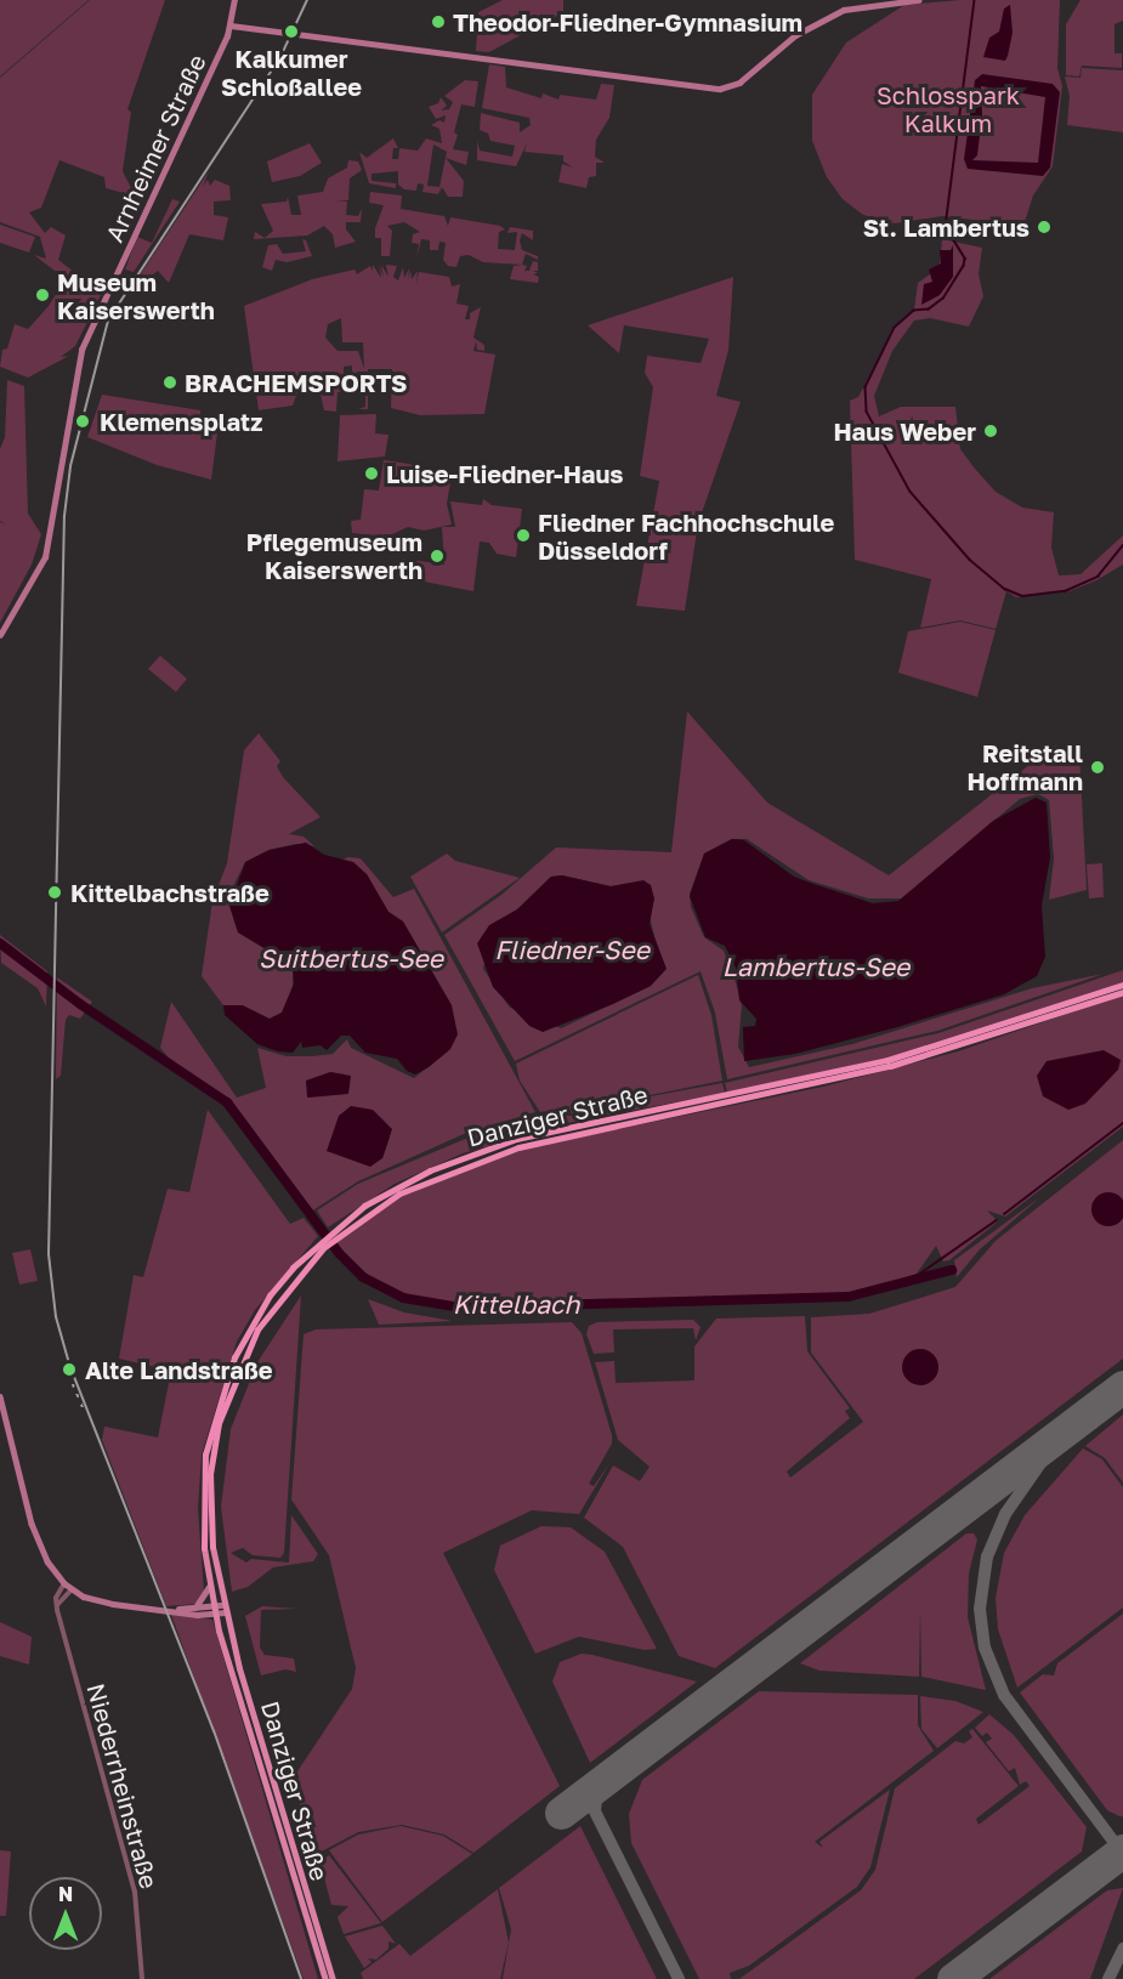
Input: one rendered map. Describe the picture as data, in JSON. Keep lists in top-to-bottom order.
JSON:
{
  "streets": {
    "highway": ["Danziger Straße"],
    "main road": ["Arnheimer Straße"],
    "street": ["Niederrheinstraße"]
  },
  "water": [
    "Fliedner-See",
    "Suitbertus-See",
    "Lambertus-See",
    "Kittelbach"
  ],
  "parks": ["Schlosspark Kalkum"],
  "places": [
    "Theodor-Fliedner-Gymnasium",
    "Kalkumer Schloßallee",
    "St. Lambertus",
    "Museum Kaiserswerth",
    "BRACHEMSPORTS",
    "Klemensplatz",
    "Haus Weber",
    "Luise-Fliedner-Haus",
    "Fliedner Fachhochschule Düsseldorf",
    "Pflegemuseum Kaiserswerth",
    "Reitstall Hoffmann",
    "Kittelbachstraße",
    "Alte Landstraße"
  ],
  "north": "top"
}
